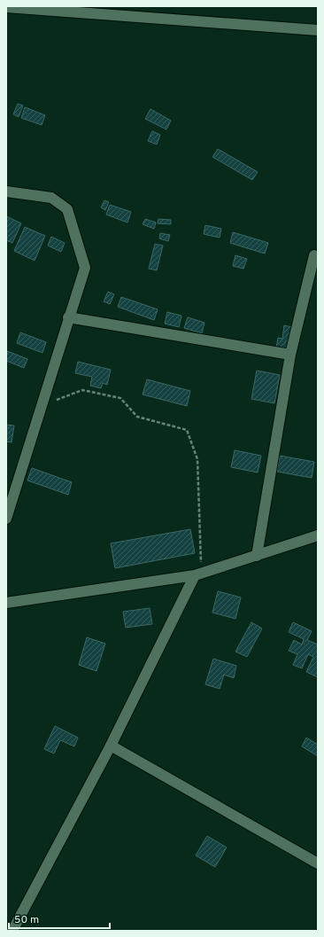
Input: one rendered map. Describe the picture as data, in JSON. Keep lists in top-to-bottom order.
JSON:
{
  "scale_bar": "50 m"
}
